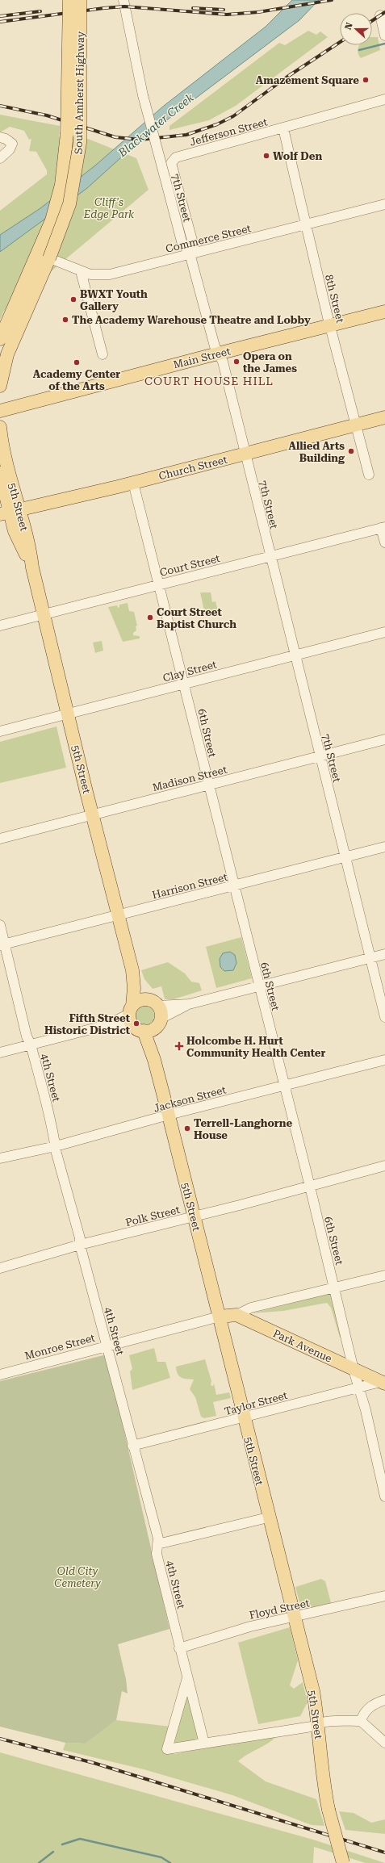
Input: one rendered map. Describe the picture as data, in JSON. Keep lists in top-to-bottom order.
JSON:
{
  "streets": {
    "main road": [
      "South Amherst Highway",
      "Main Street",
      "Church Street",
      "5th Street",
      "Park Avenue"
    ],
    "street": [
      "Jefferson Street",
      "7th Street",
      "Commerce Street",
      "8th Street",
      "Court Street",
      "Clay Street",
      "6th Street",
      "Madison Street",
      "Harrison Street",
      "4th Street",
      "Jackson Street",
      "Polk Street",
      "Monroe Street",
      "Taylor Street",
      "Floyd Street"
    ]
  },
  "crossings": [
    ["South Amherst Highway", "Commerce Street"],
    ["Jefferson Street", "7th Street"],
    ["Jefferson Street", "Commerce Street"],
    ["Jefferson Street", "8th Street"],
    ["7th Street", "Commerce Street"],
    ["7th Street", "Main Street"],
    ["7th Street", "Church Street"],
    ["7th Street", "Court Street"],
    ["7th Street", "Clay Street"],
    ["7th Street", "Madison Street"],
    ["7th Street", "Harrison Street"],
    ["Commerce Street", "8th Street"],
    ["8th Street", "Main Street"],
    ["8th Street", "Church Street"],
    ["Church Street", "5th Street"],
    ["Church Street", "6th Street"],
    ["5th Street", "Court Street"],
    ["5th Street", "Clay Street"],
    ["5th Street", "Madison Street"],
    ["5th Street", "Harrison Street"],
    ["5th Street", "Jackson Street"],
    ["5th Street", "Polk Street"],
    ["5th Street", "Monroe Street"],
    ["5th Street", "Taylor Street"],
    ["5th Street", "Floyd Street"],
    ["Court Street", "6th Street"],
    ["Clay Street", "6th Street"],
    ["6th Street", "Madison Street"],
    ["6th Street", "Harrison Street"],
    ["6th Street", "Jackson Street"],
    ["6th Street", "Polk Street"],
    ["6th Street", "Park Avenue"],
    ["6th Street", "Taylor Street"],
    ["Harrison Street", "4th Street"],
    ["4th Street", "Jackson Street"],
    ["4th Street", "Polk Street"],
    ["4th Street", "Monroe Street"],
    ["4th Street", "Taylor Street"],
    ["4th Street", "Floyd Street"],
    ["Park Avenue", "Taylor Street"]
  ],
  "districts": ["COURT HOUSE HILL"],
  "water": ["Blackwater Creek"],
  "parks": ["Cliff's Edge Park", "Old City Cemetery"],
  "places": {
    "other": [
      "Amazement Square",
      "Wolf Den",
      "BWXT Youth Gallery",
      "The Academy Warehouse Theatre and Lobby",
      "Opera on the James",
      "Academy Center of the Arts",
      "Allied Arts Building",
      "Court Street Baptist Church",
      "Fifth Street Historic District",
      "Terrell-Langhorne House"
    ],
    "health": ["Holcombe H. Hurt Community Health Center"]
  },
  "north": "left"
}
